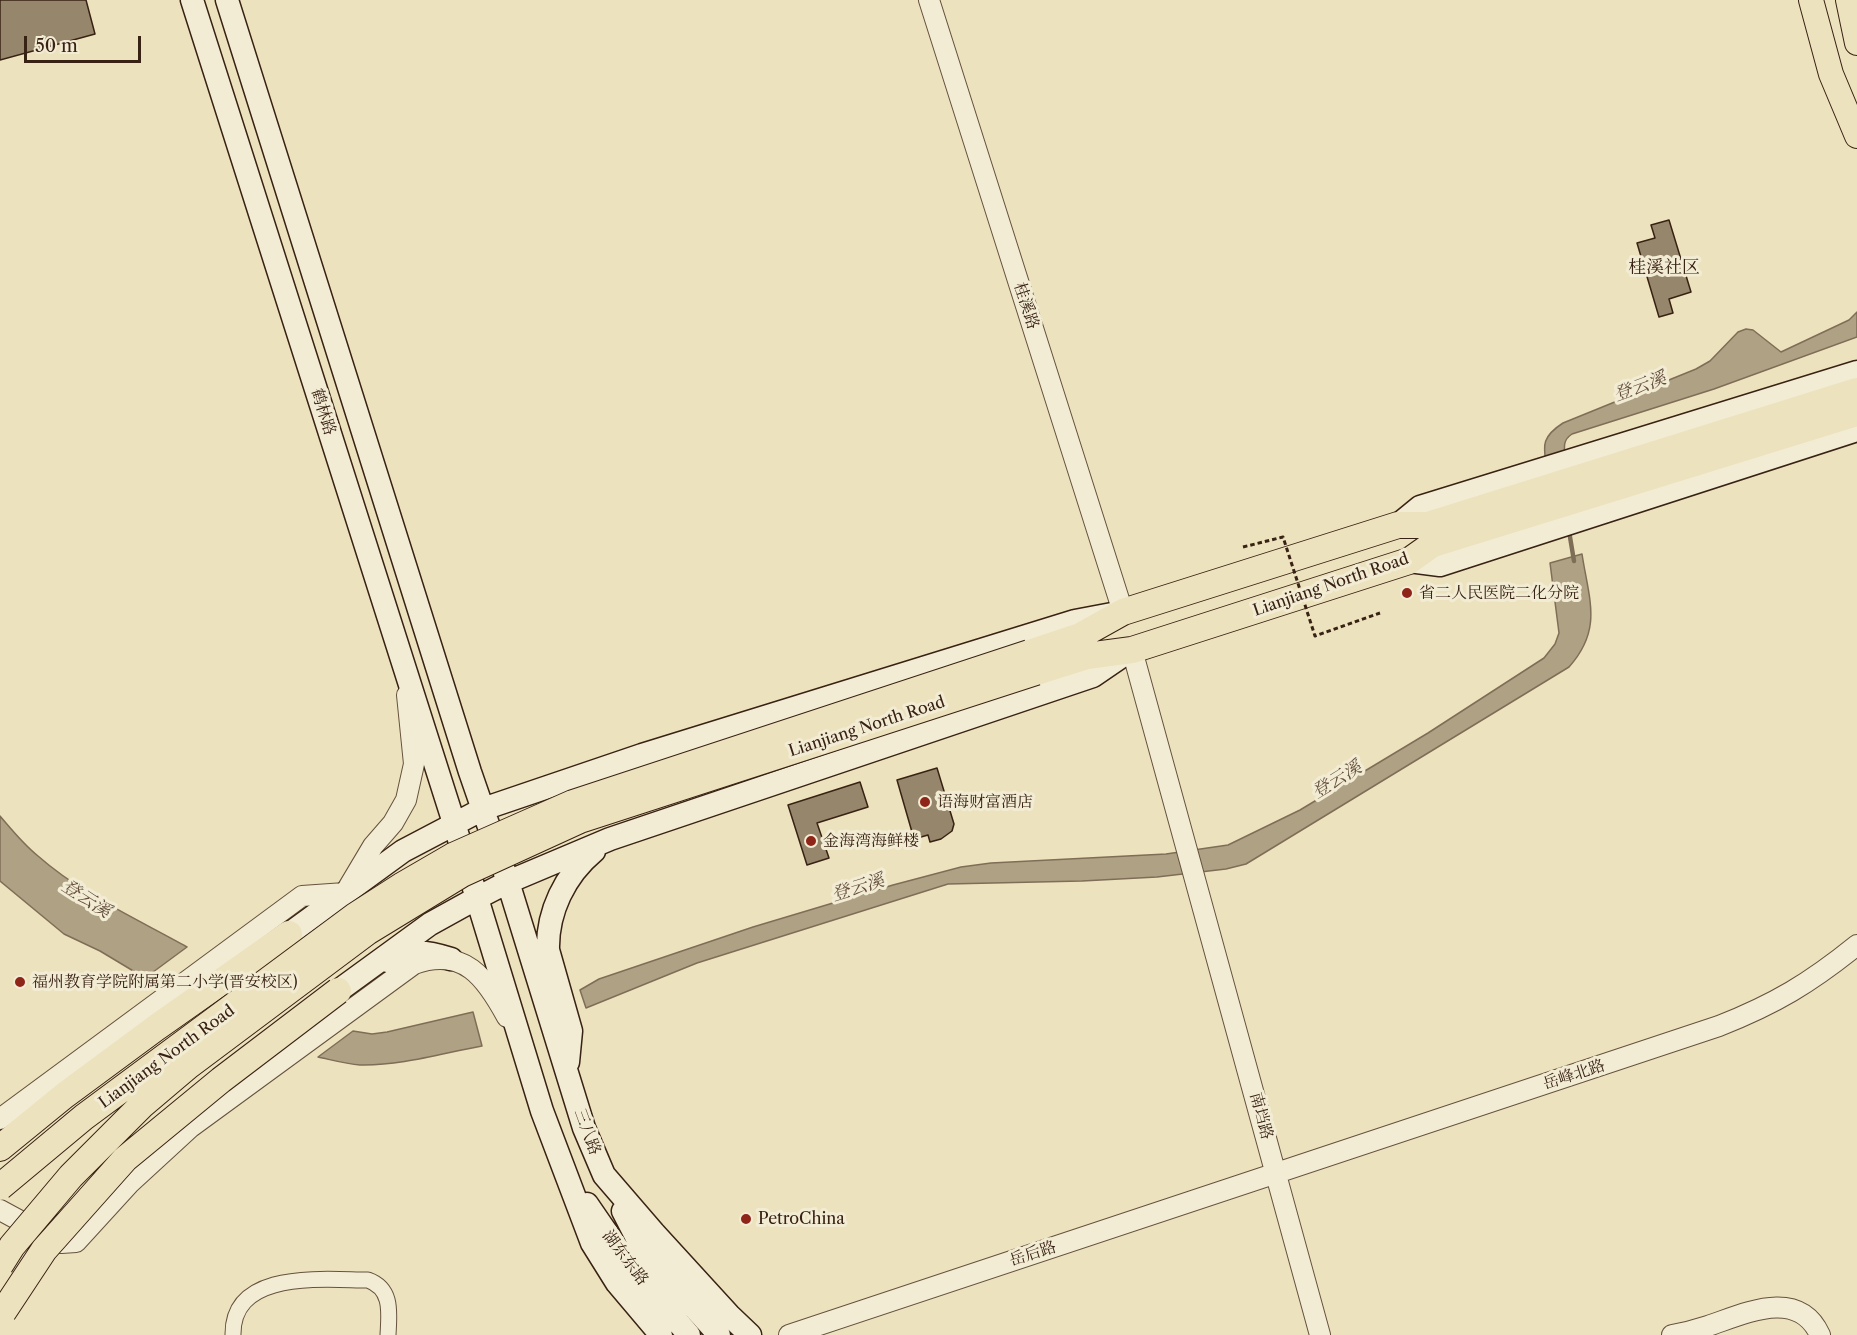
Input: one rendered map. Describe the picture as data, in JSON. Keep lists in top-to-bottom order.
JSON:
{
  "streets": {
    "highway": ["Lianjiang North Road"],
    "main road": ["鹤林路", "三八路", "湖东东路"],
    "street": [
      "桂溪路",
      "岳峰北路",
      "南垱路",
      "岳后路"
    ]
  },
  "crossings": [
    ["桂溪路", "Lianjiang North Road"],
    ["鹤林路", "三八路"],
    ["Lianjiang North Road", "南垱路"],
    ["岳峰北路", "南垱路"],
    ["岳峰北路", "岳后路"],
    ["南垱路", "岳后路"],
    ["三八路", "湖东东路"]
  ],
  "districts": ["桂溪社区"],
  "water": ["登云溪"],
  "places": [
    "省二人民医院二化分院",
    "语海财富酒店",
    "金海湾海鲜楼",
    "福州教育学院附属第二小学(晋安校区)",
    "PetroChina"
  ],
  "scale_bar": "50 m"
}
